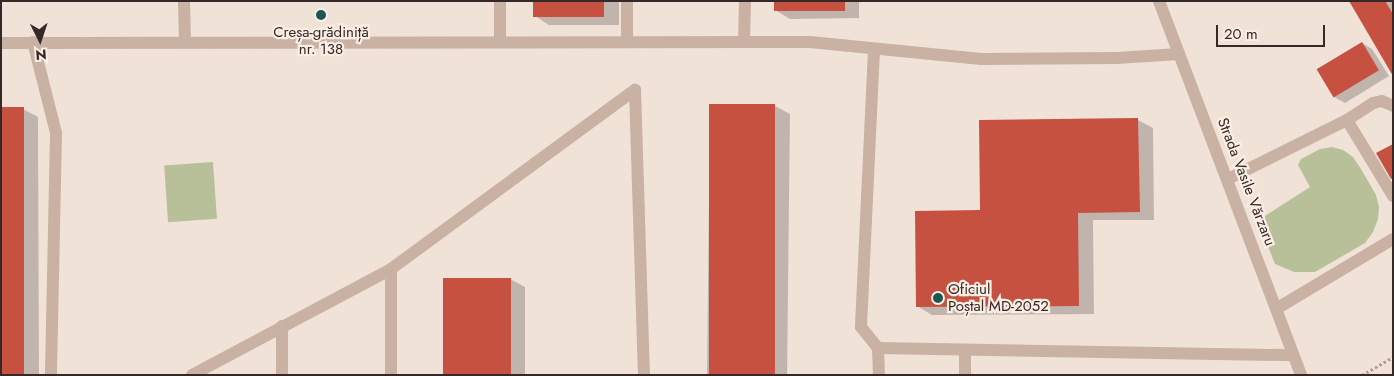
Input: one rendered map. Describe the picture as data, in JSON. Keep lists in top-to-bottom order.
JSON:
{
  "streets": {
    "street": ["Strada Vasile Vărzaru"]
  },
  "places": ["Creșa-grădiniță nr. 138", "Oficiul Poștal MD-2052"],
  "scale_bar": "20 m",
  "north": "bottom"
}
